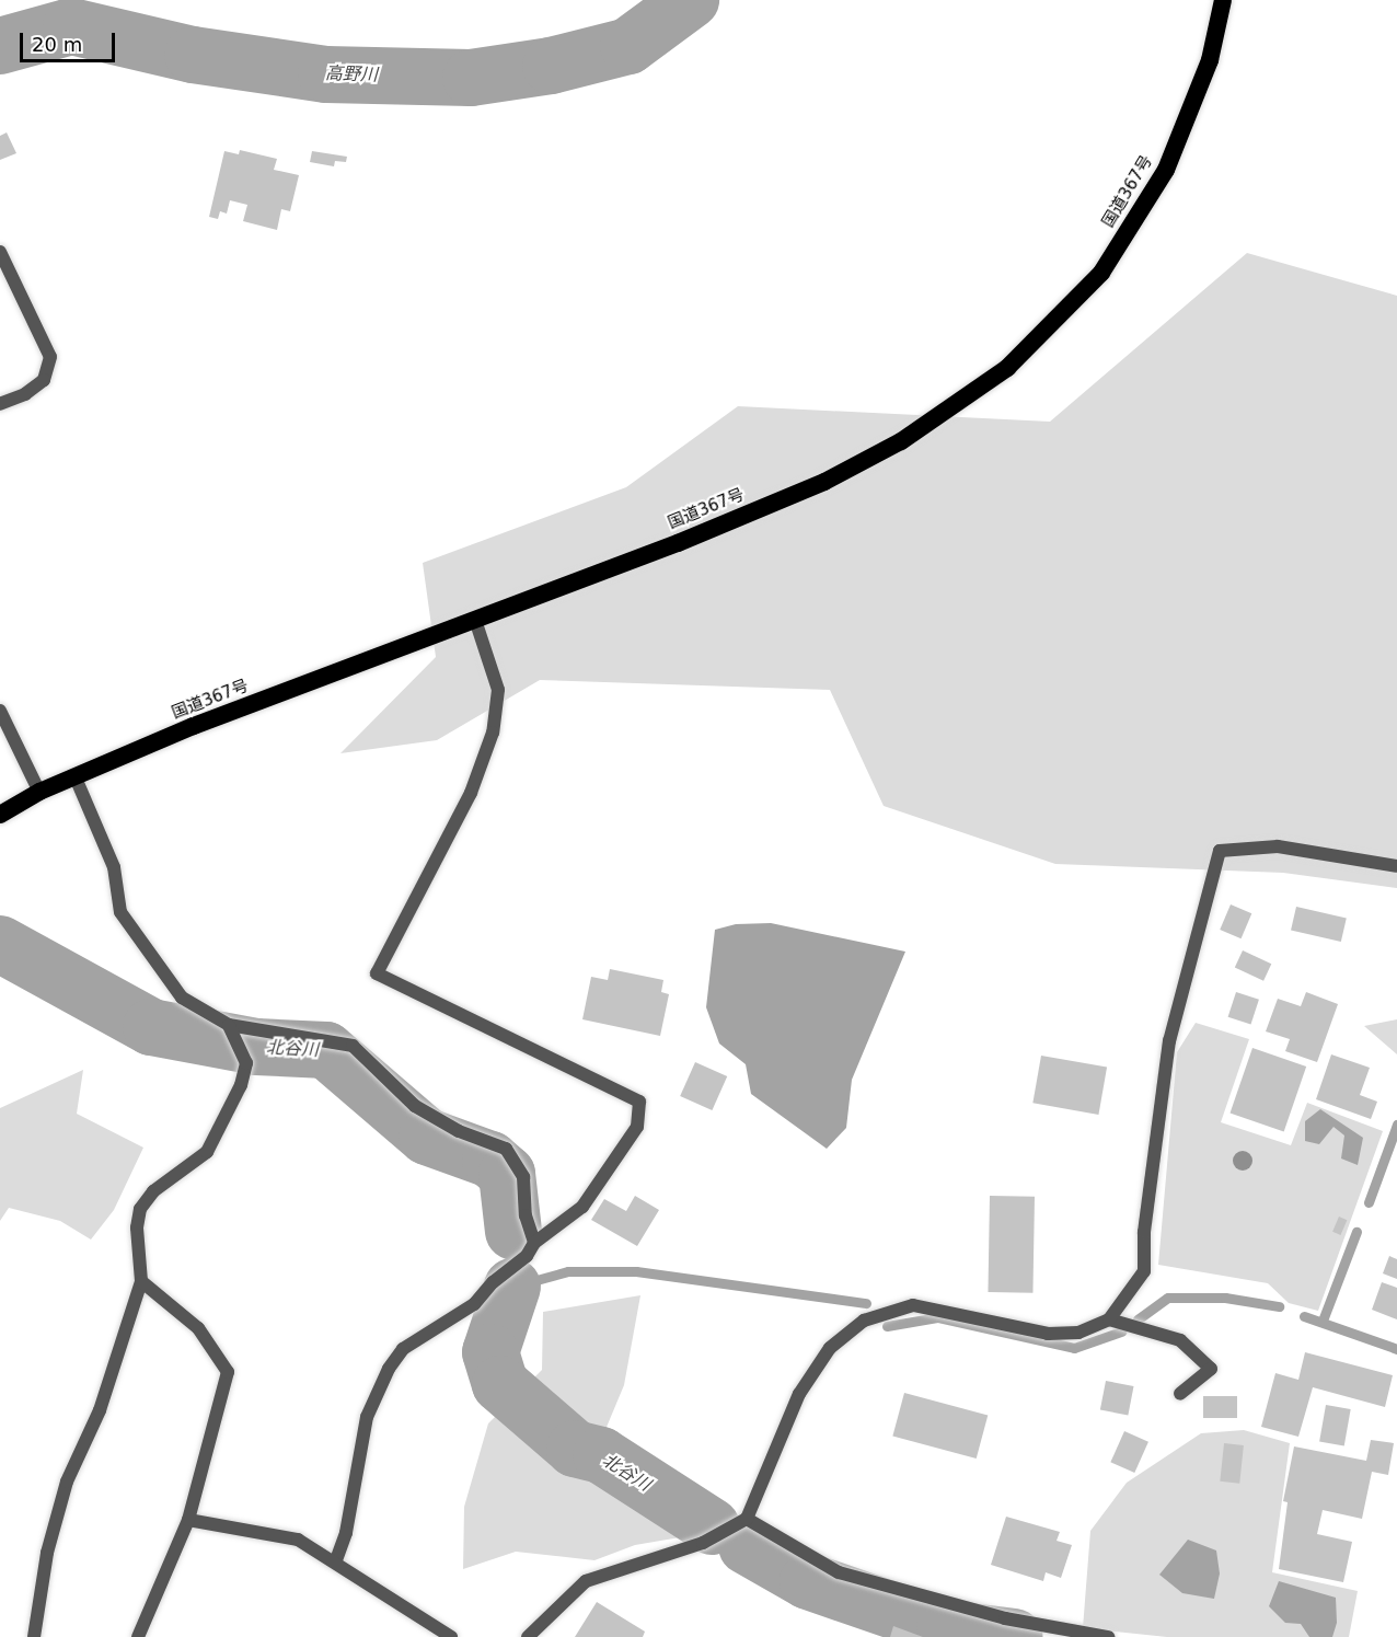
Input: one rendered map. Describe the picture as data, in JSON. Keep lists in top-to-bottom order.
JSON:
{
  "streets": {
    "highway": ["国道367号"]
  },
  "water": ["高野川", "北谷川"],
  "scale_bar": "20 m"
}
